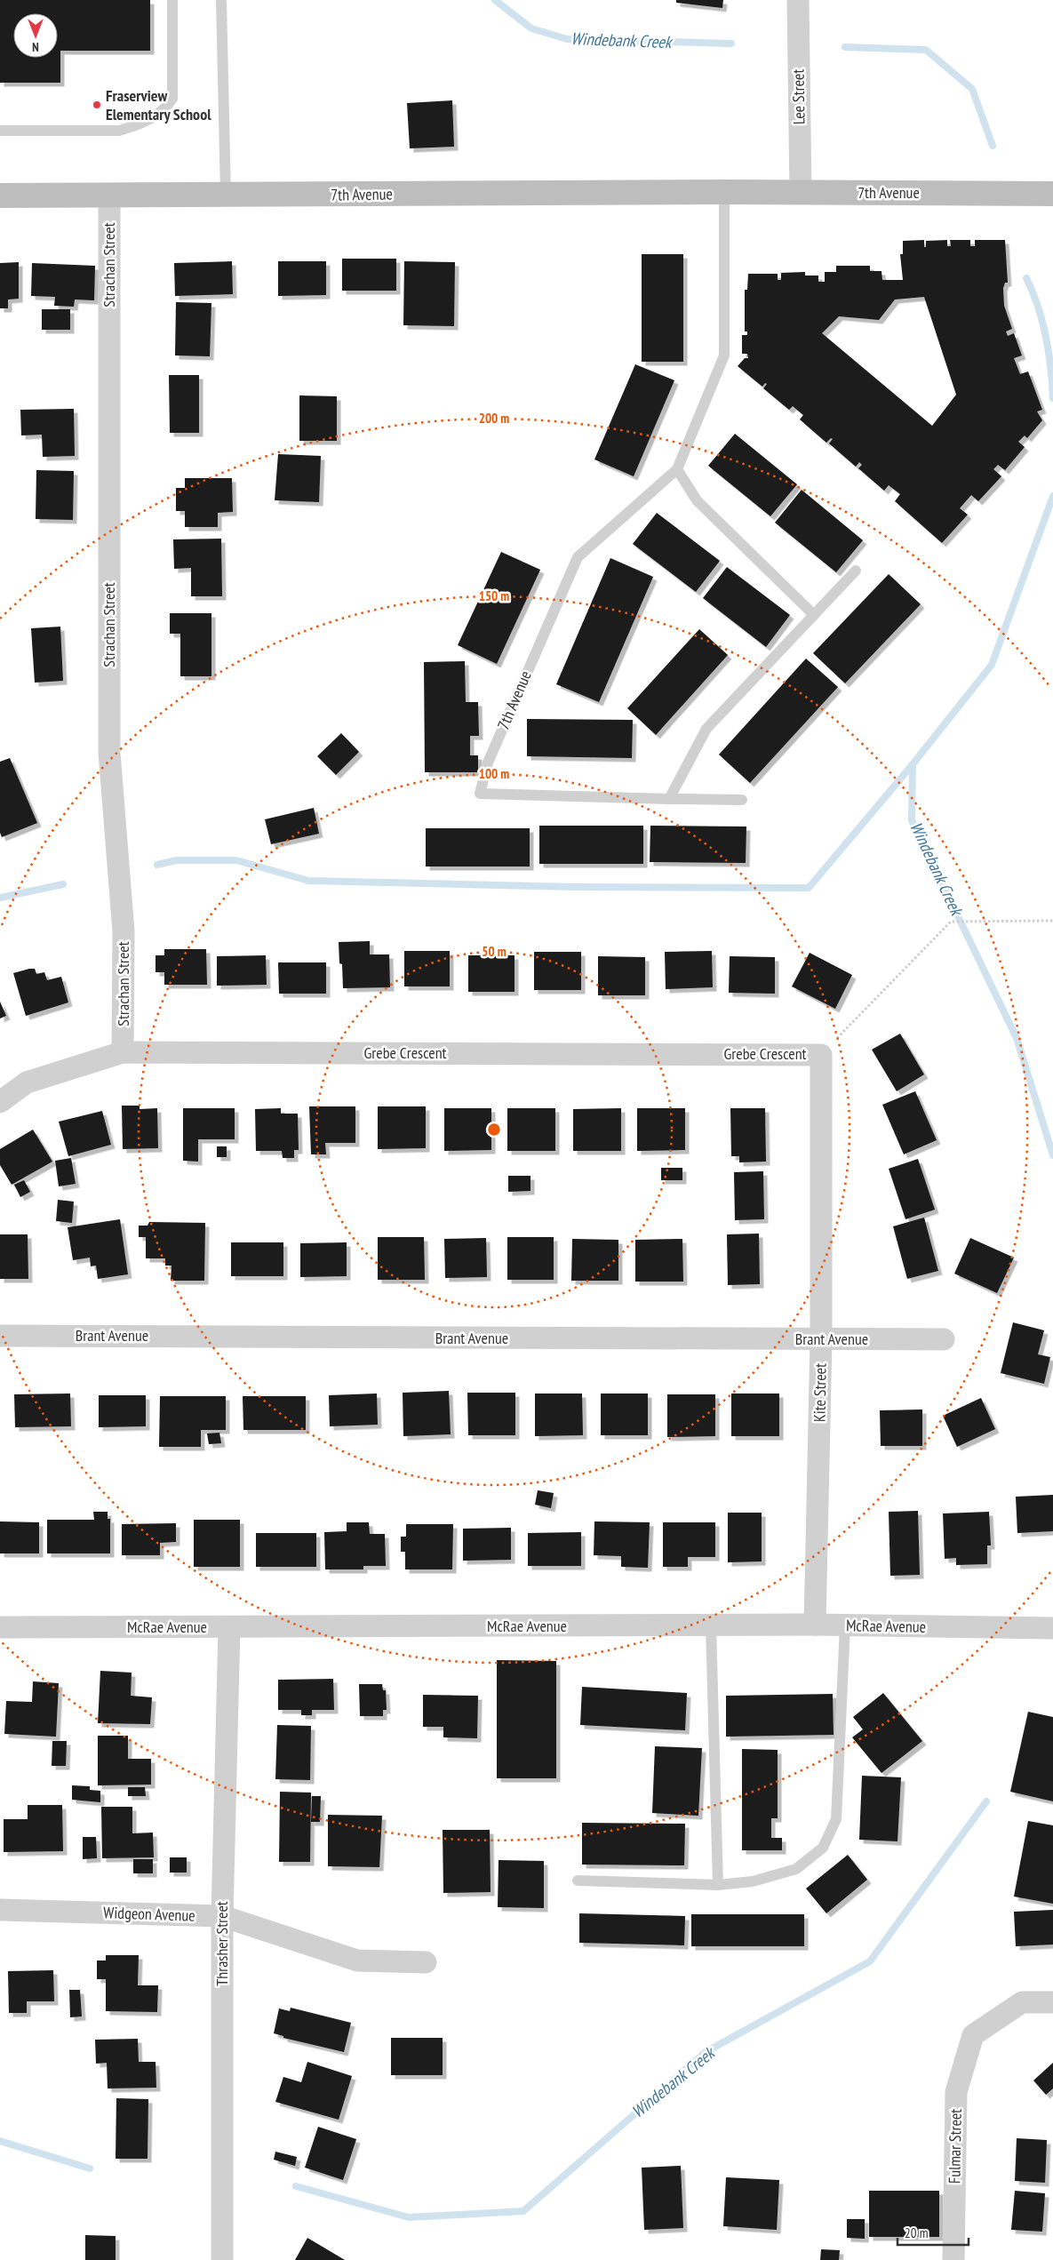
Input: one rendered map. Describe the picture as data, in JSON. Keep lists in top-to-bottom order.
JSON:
{
  "streets": {
    "street": [
      "Lee Street",
      "7th Avenue",
      "Strachan Street",
      "Grebe Crescent",
      "Brant Avenue",
      "Kite Street",
      "McRae Avenue",
      "Widgeon Avenue",
      "Thrasher Street",
      "Fulmar Street"
    ]
  },
  "crossings": [
    ["Lee Street", "7th Avenue"],
    ["7th Avenue", "Strachan Street"],
    ["Strachan Street", "Grebe Crescent"],
    ["Grebe Crescent", "Kite Street"],
    ["Brant Avenue", "Kite Street"],
    ["Kite Street", "McRae Avenue"],
    ["McRae Avenue", "Thrasher Street"],
    ["Widgeon Avenue", "Thrasher Street"]
  ],
  "water": ["Windebank Creek"],
  "places": ["Fraserview Elementary School"],
  "scale_bar": "20 m",
  "north": "bottom",
  "rings": [
    "200 m",
    "150 m",
    "100 m",
    "50 m"
  ]
}
